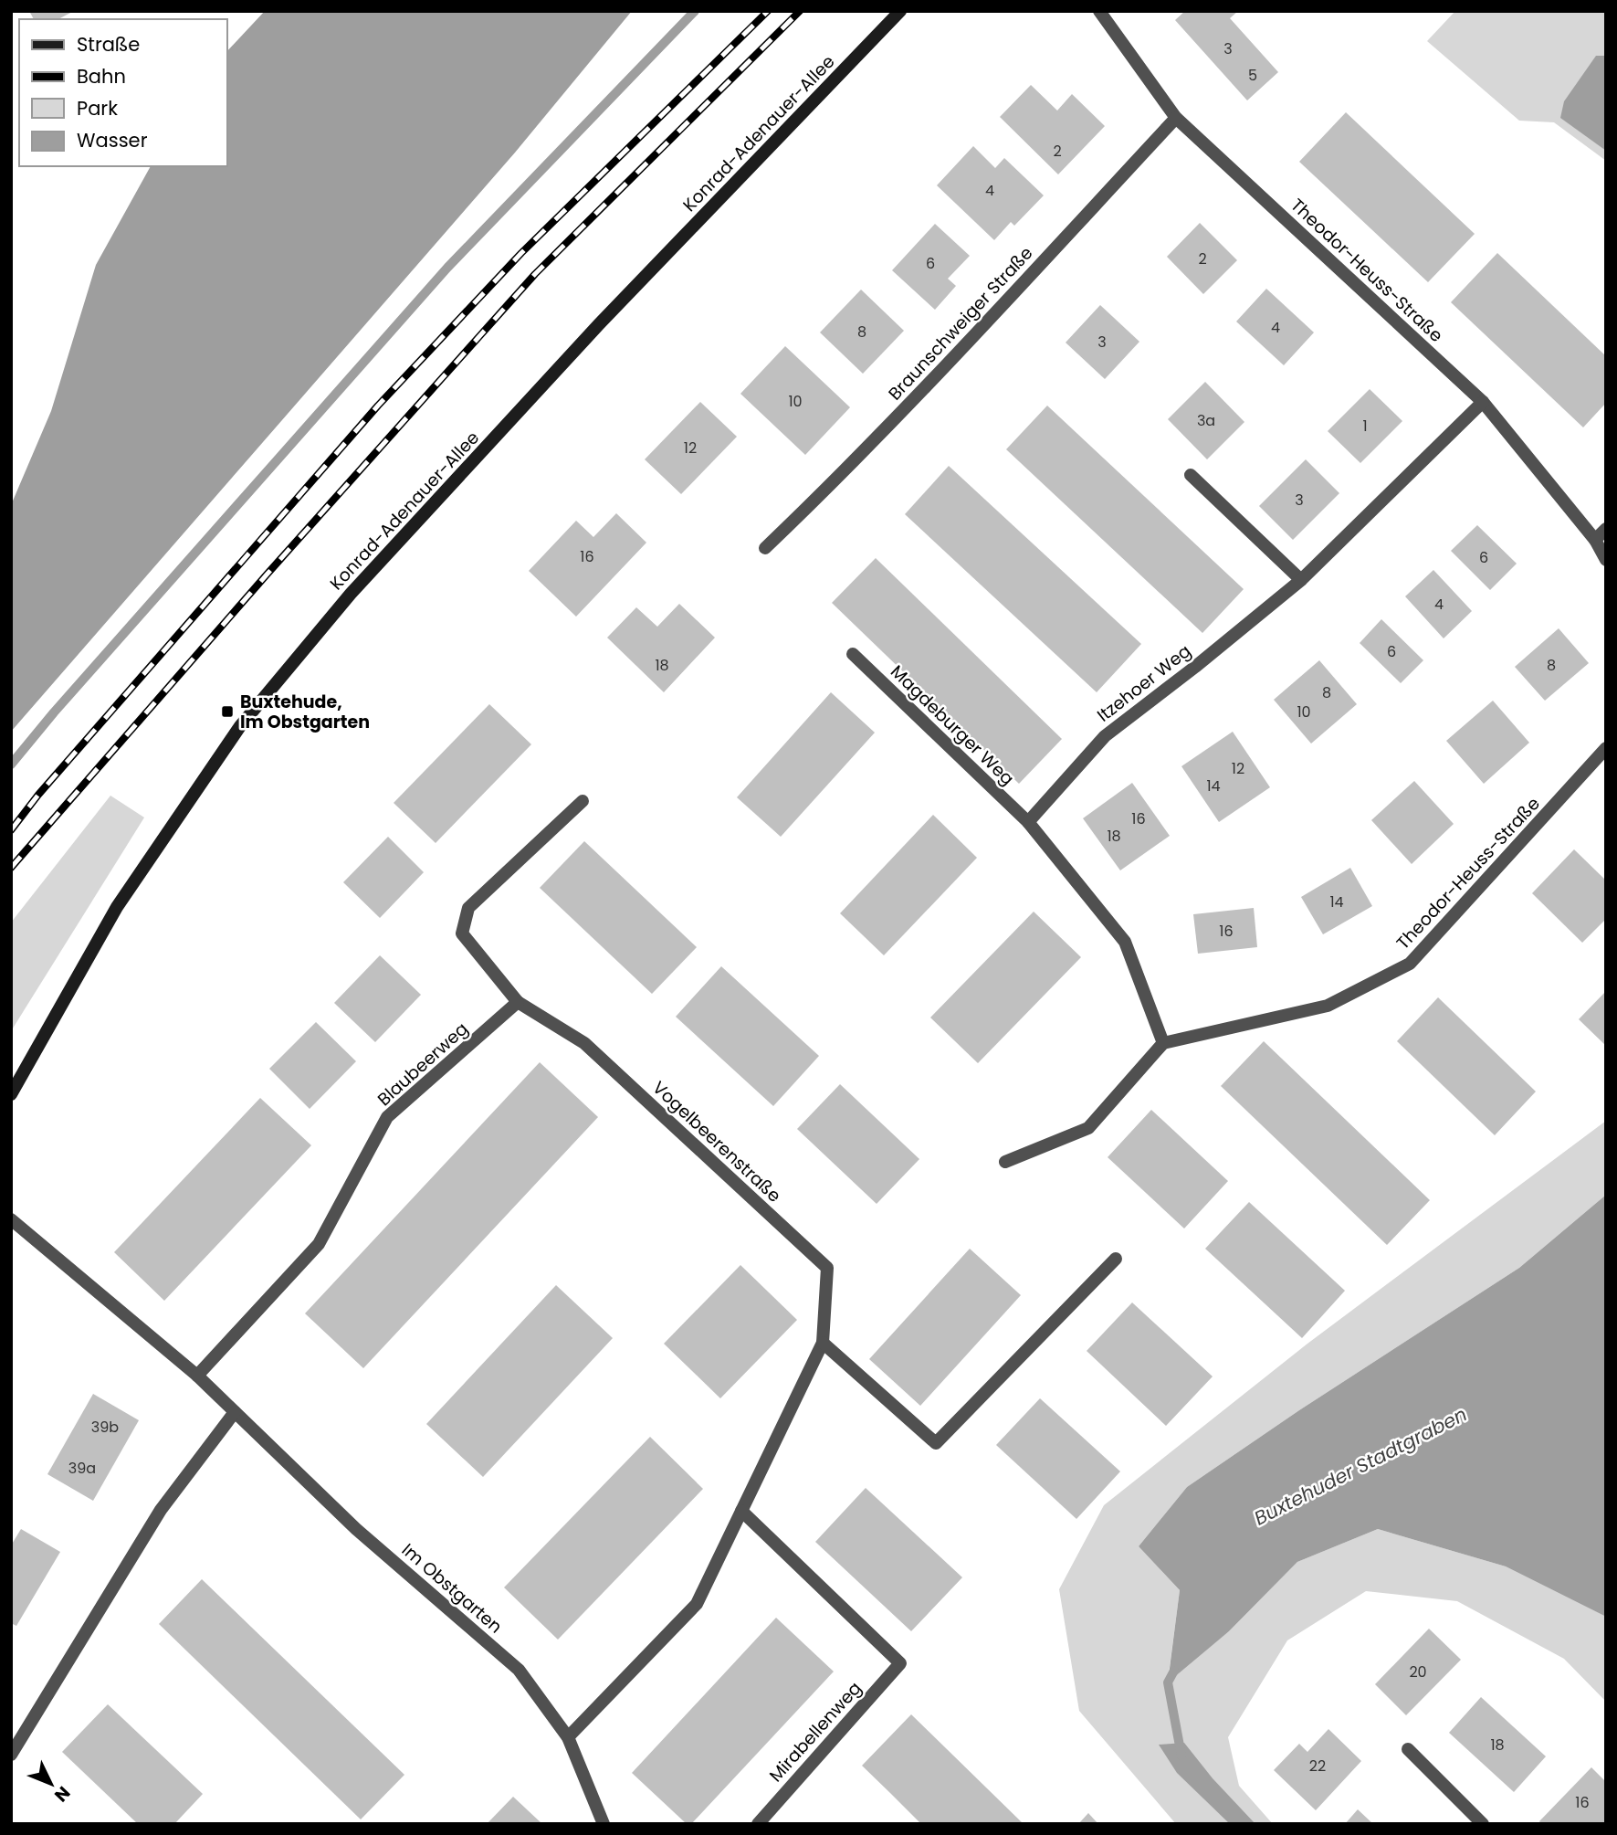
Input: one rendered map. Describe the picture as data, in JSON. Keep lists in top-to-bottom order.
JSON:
{
  "streets": {
    "street": [
      "Konrad-Adenauer-Allee",
      "Theodor-Heuss-Straße",
      "Braunschweiger Straße",
      "Itzehoer Weg",
      "Magdeburger Weg",
      "Blaubeerweg",
      "Vogelbeerenstraße",
      "Im Obstgarten",
      "Mirabellenweg"
    ]
  },
  "crossings": [
    ["Theodor-Heuss-Straße", "Braunschweiger Straße"],
    ["Theodor-Heuss-Straße", "Itzehoer Weg"],
    ["Itzehoer Weg", "Magdeburger Weg"],
    ["Blaubeerweg", "Vogelbeerenstraße"],
    ["Blaubeerweg", "Im Obstgarten"],
    ["Vogelbeerenstraße", "Im Obstgarten"],
    ["Vogelbeerenstraße", "Mirabellenweg"]
  ],
  "water": ["Buxtehuder Stadtgraben"],
  "places": {
    "transit": ["Buxtehude, Im Obstgarten"]
  },
  "house_numbers": [
    "3",
    "5",
    "2",
    "4",
    "2",
    "6",
    "4",
    "8",
    "3",
    "10",
    "3a",
    "1",
    "12",
    "3",
    "16",
    "6",
    "4",
    "6",
    "18",
    "8",
    "8",
    "10",
    "12",
    "14",
    "16",
    "18",
    "14",
    "16",
    "39b",
    "39a",
    "20",
    "18",
    "22",
    "16"
  ],
  "legend": [
    "Straße",
    "Bahn",
    "Park",
    "Wasser"
  ],
  "north": "bottom right"
}
